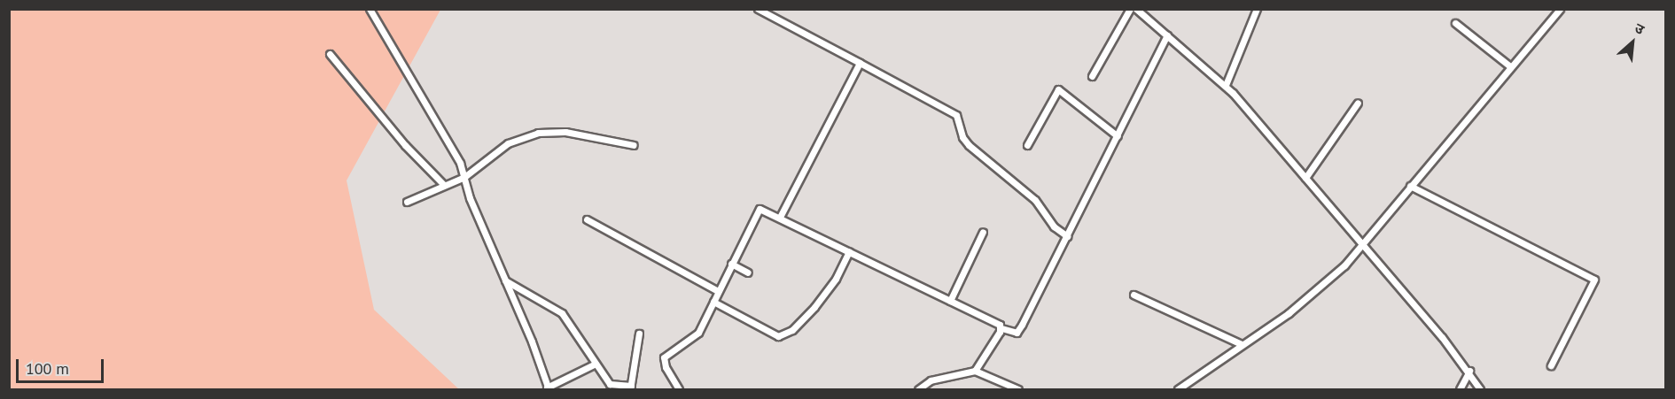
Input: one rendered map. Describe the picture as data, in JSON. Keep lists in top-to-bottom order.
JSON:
{
  "scale_bar": "100 m",
  "north": "top right"
}
